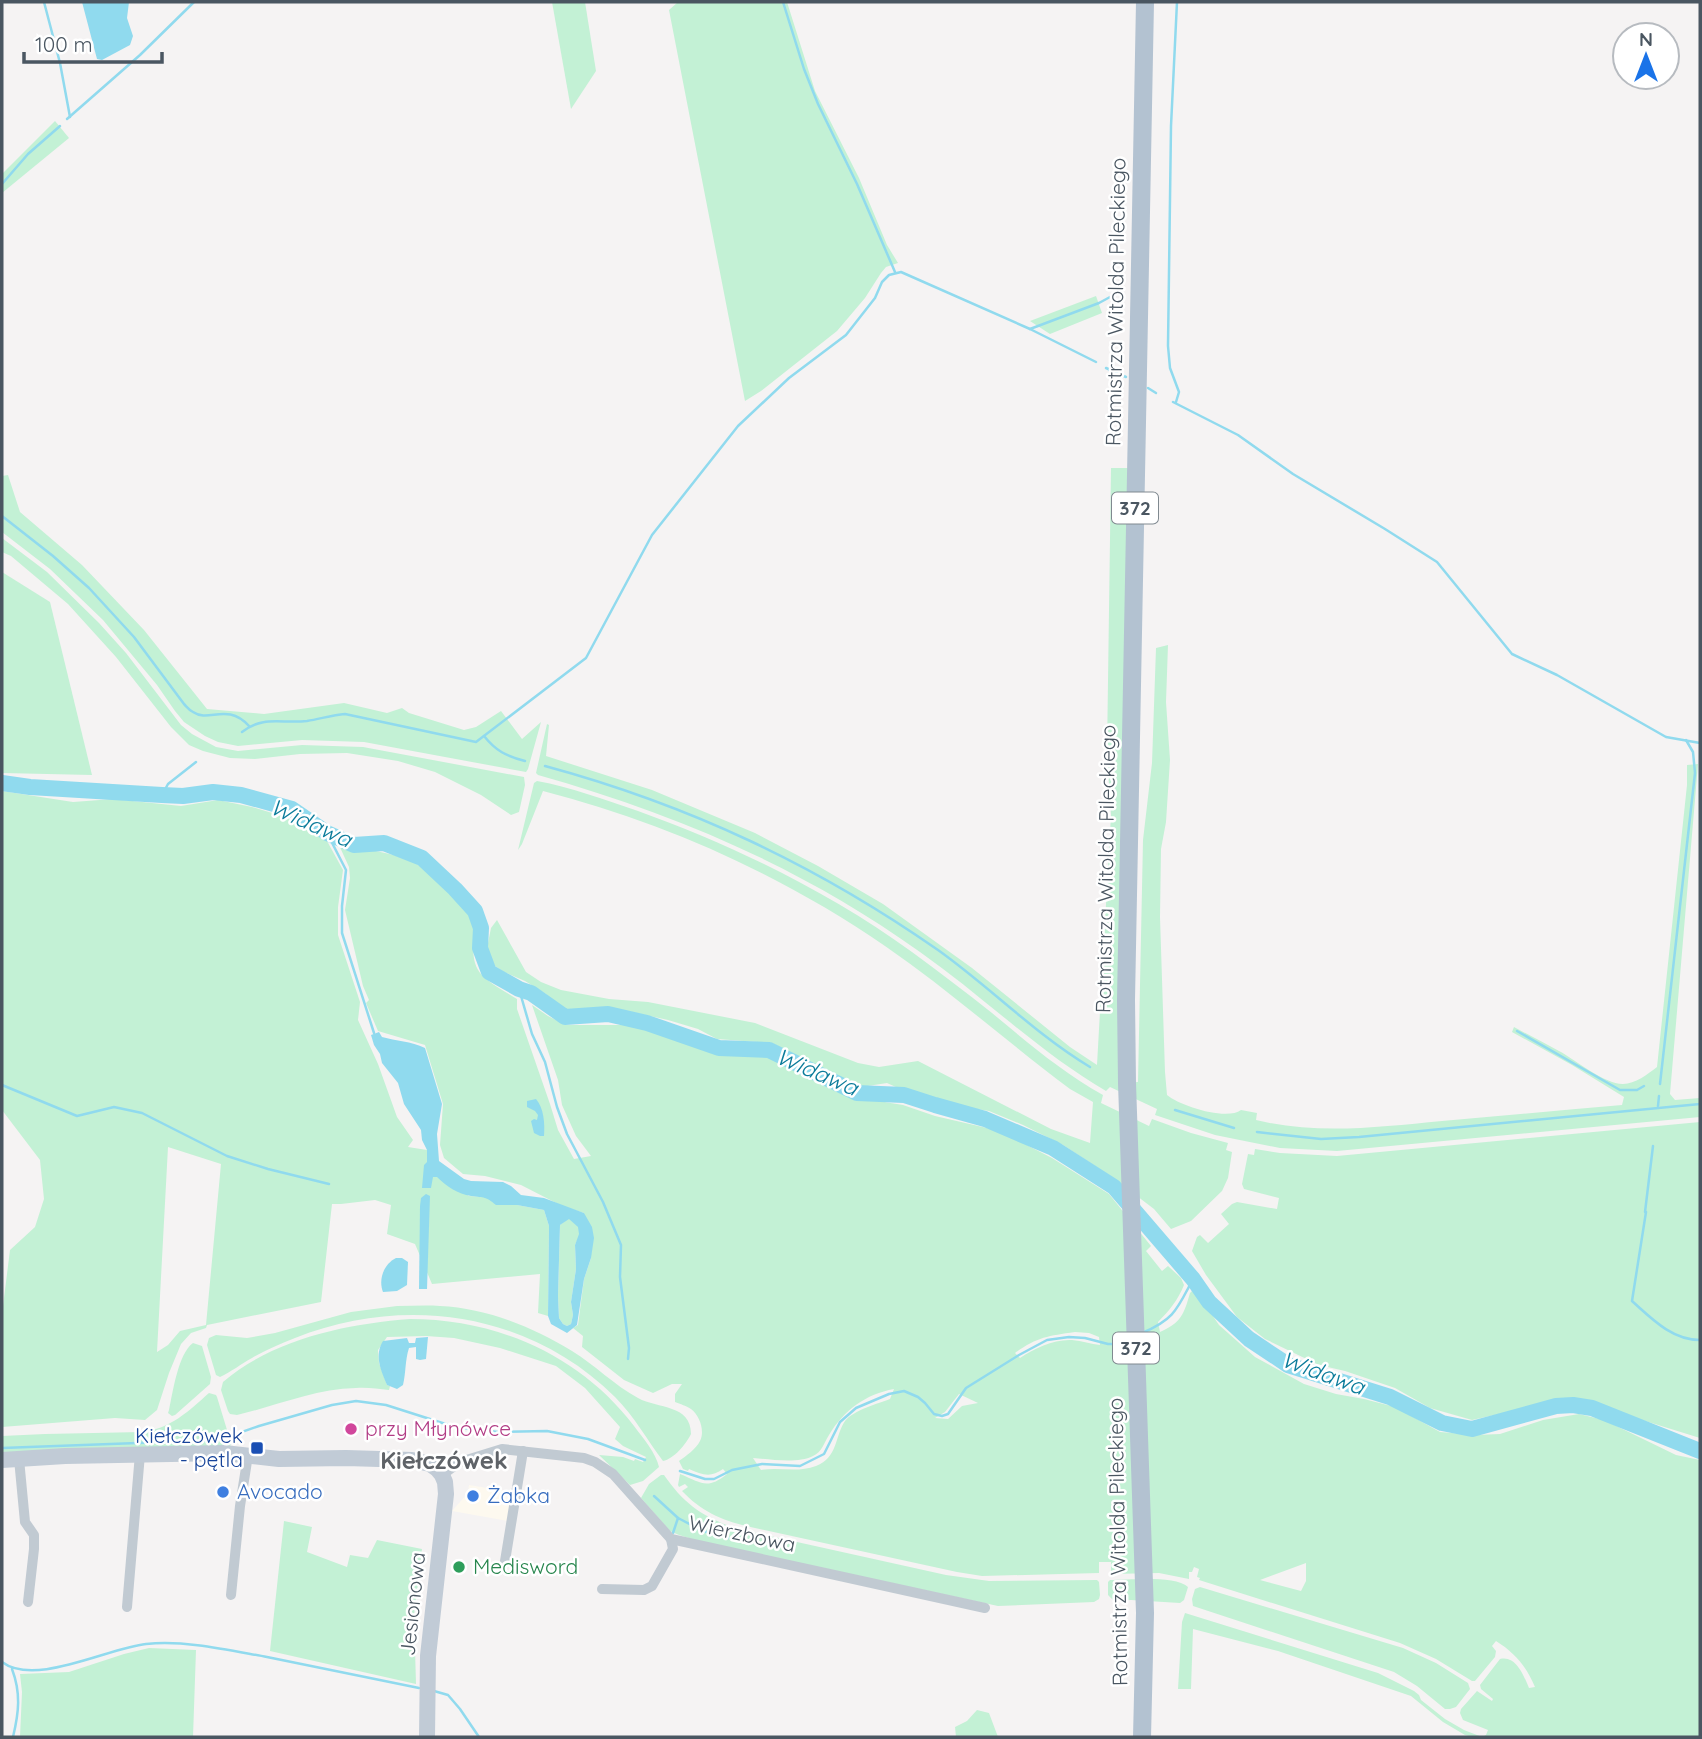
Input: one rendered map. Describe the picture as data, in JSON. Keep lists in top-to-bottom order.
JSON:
{
  "streets": {
    "main road": ["Rotmistrza Witolda Pileckiego", "372"],
    "street": ["Wierzbowa", "Jesionowa"]
  },
  "crossings": [
    ["Wierzbowa", "Jesionowa"]
  ],
  "districts": ["Kiełczówek"],
  "water": ["Widawa"],
  "places": {
    "other": [
      "przy Młynówce",
      "Avocado",
      "Żabka",
      "Medisword"
    ],
    "transit": ["Kiełczówek - pętla"]
  },
  "scale_bar": "100 m",
  "north": "top"
}
